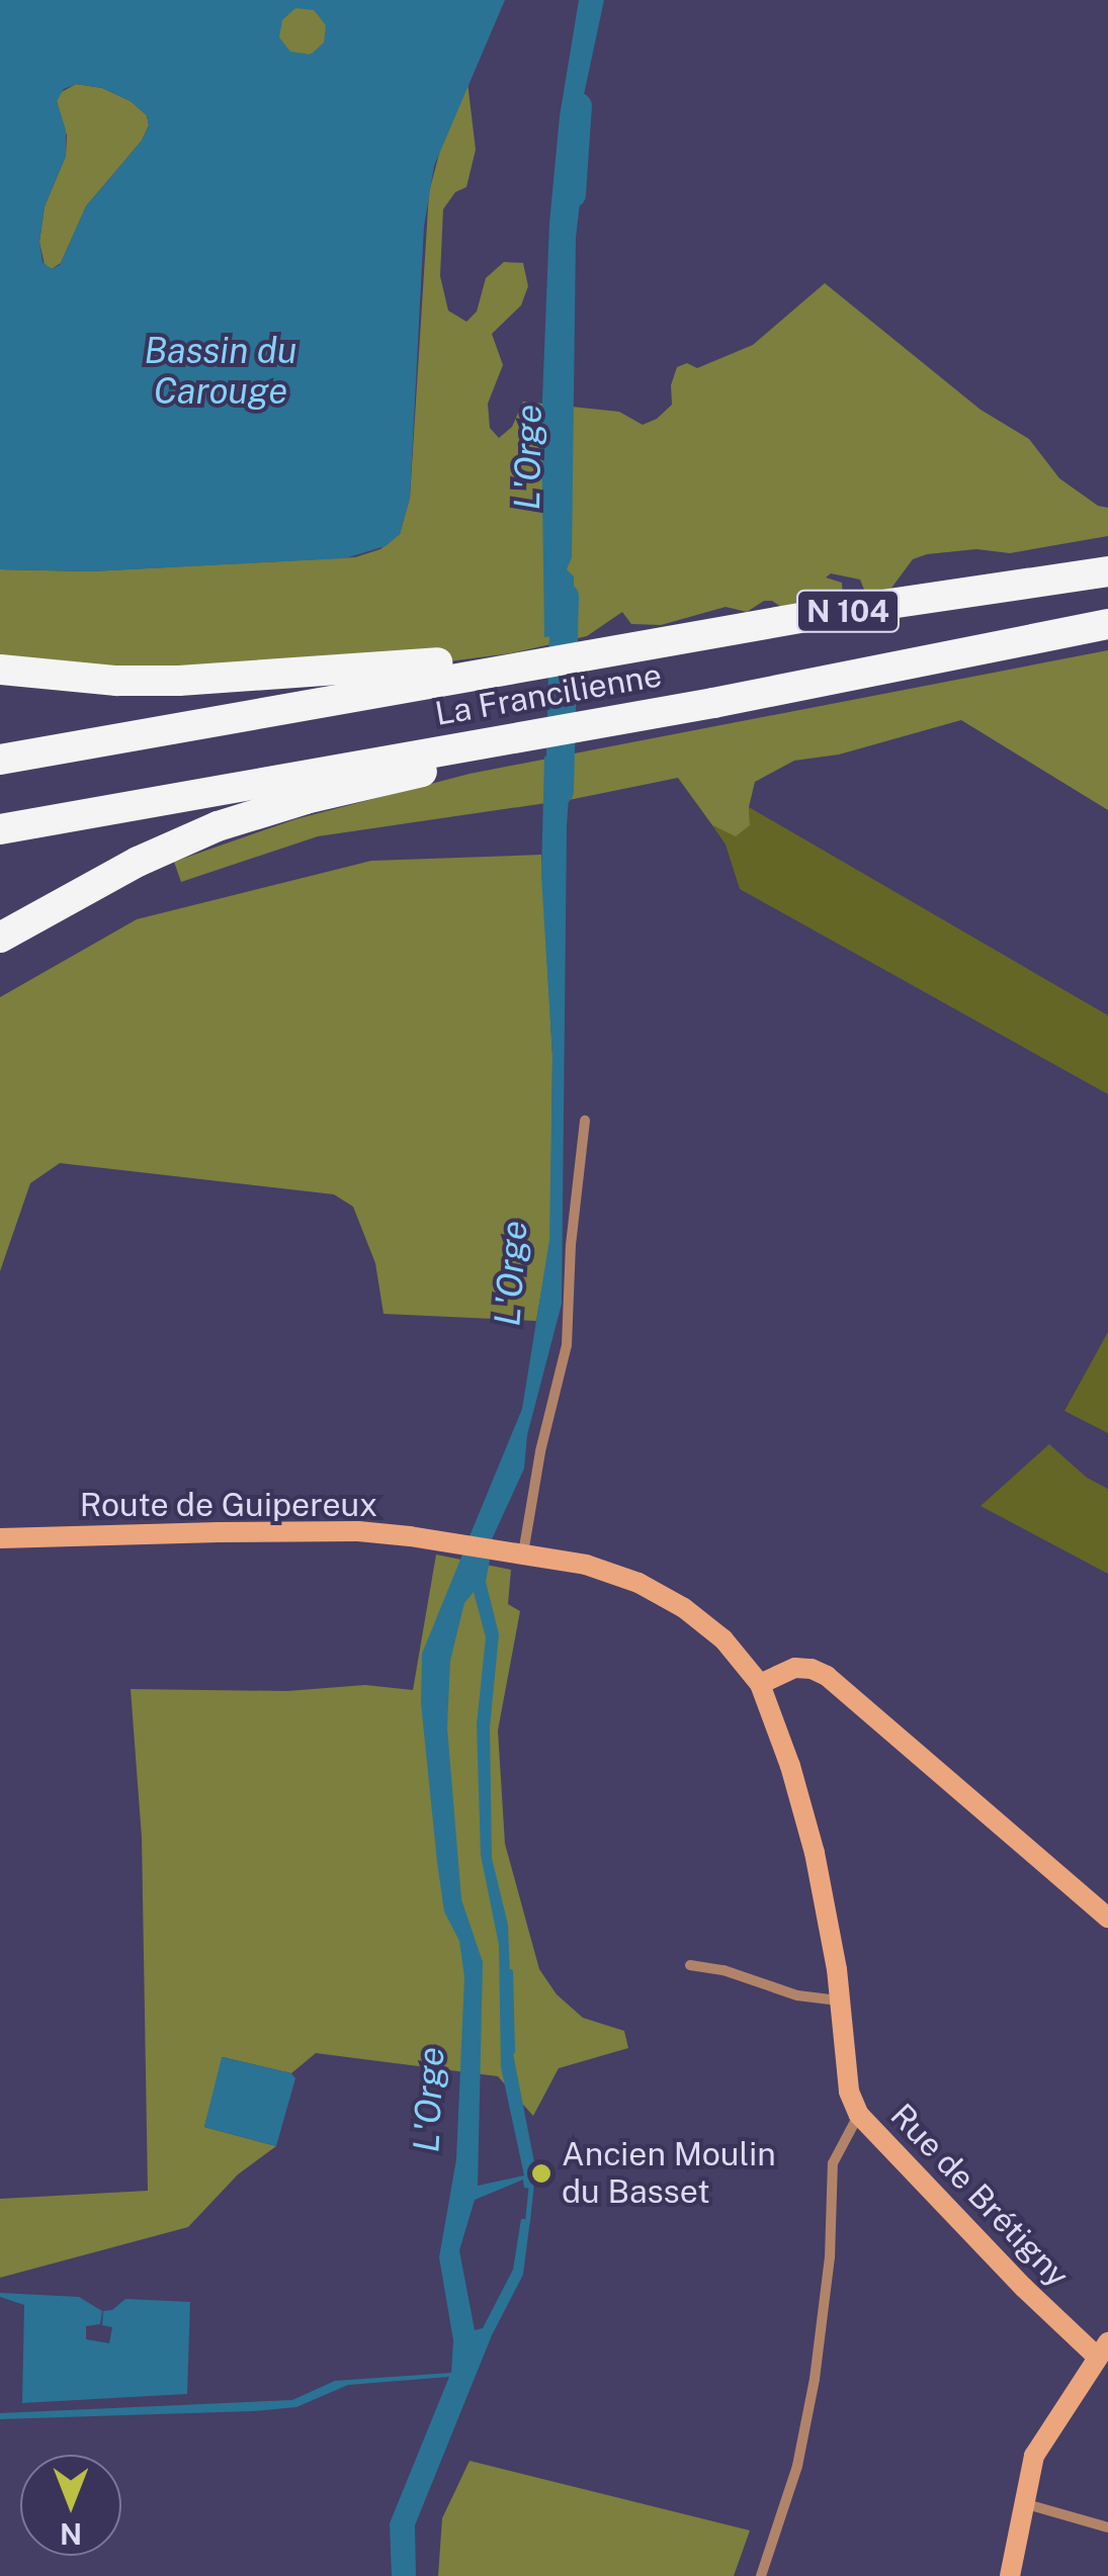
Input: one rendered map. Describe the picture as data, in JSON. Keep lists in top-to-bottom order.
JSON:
{
  "streets": {
    "highway": ["N 104", "La Francilienne"],
    "street": ["Route de Guipereux", "Rue de Brétigny"]
  },
  "crossings": [
    ["Route de Guipereux", "Rue de Brétigny"]
  ],
  "water": ["Bassin du Carouge", "L'Orge"],
  "places": ["Ancien Moulin du Basset"],
  "north": "bottom"
}
